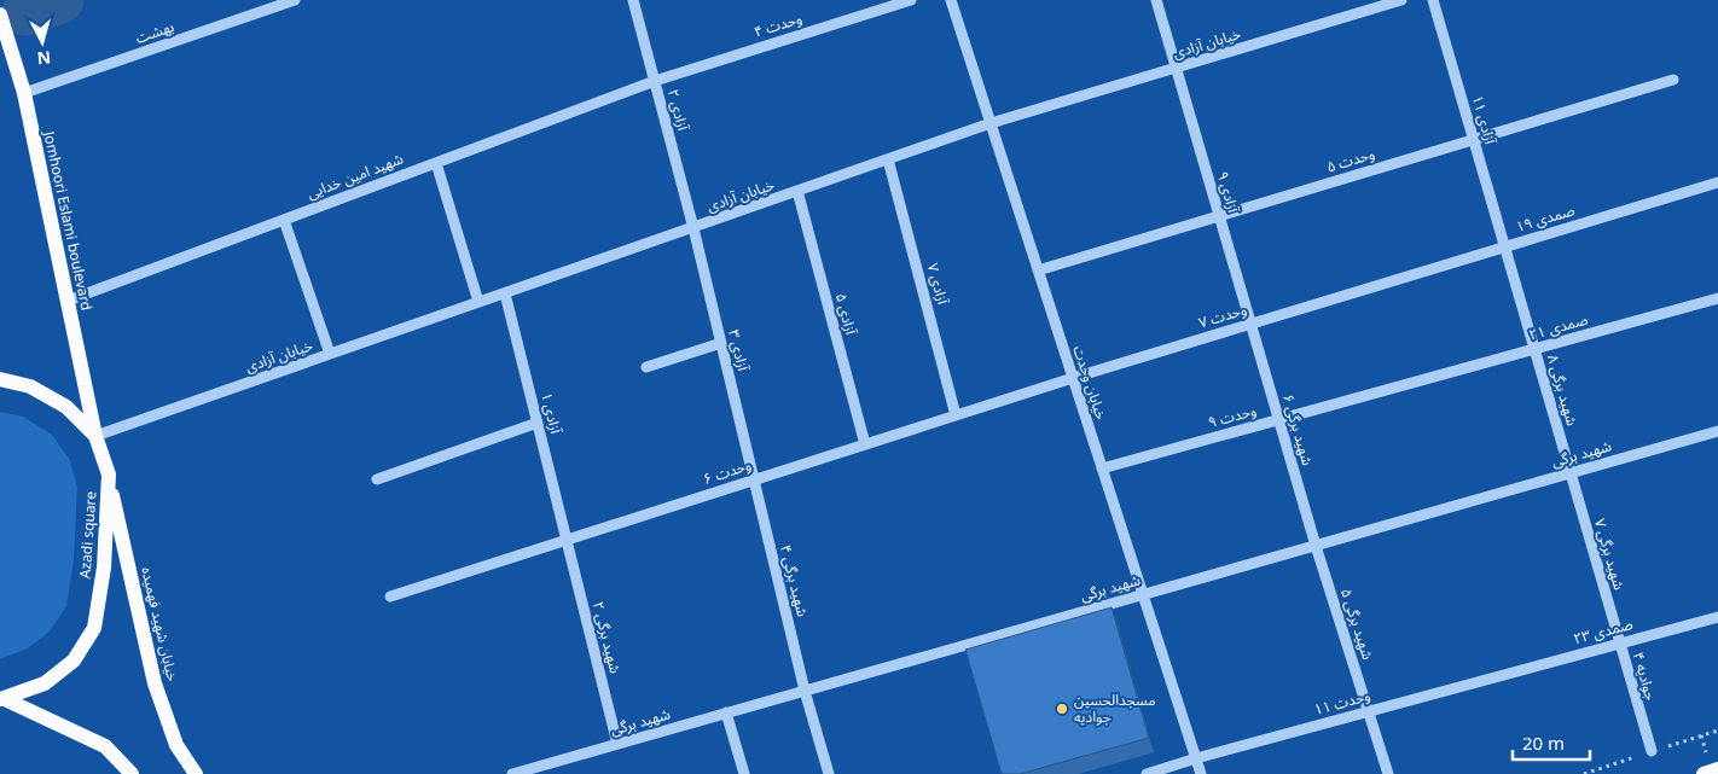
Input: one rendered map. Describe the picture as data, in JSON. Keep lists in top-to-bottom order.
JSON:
{
  "streets": {
    "main road": ["Jomhoori Eslami boulevard", "Azadi square", "خیابان شهید فهمیده"],
    "street": [
      "وحدت ۴",
      "بهشت",
      "خیابان آزادی",
      "آزادی ۲",
      "آزادی ۱۱",
      "وحدت ۵",
      "شهید امین خدایی",
      "آزادی ۹",
      "صمدی ۱۹",
      "آزادی ۷",
      "آزادی ۵",
      "وحدت ۷",
      "صمدی ۲۱",
      "آزادی ۳",
      "خیابان وحدت",
      "شهید برگی ۸",
      "آزادی ۱",
      "وحدت ۹",
      "شهید برگی ۶",
      "شهید برگی",
      "وحدت ۶",
      "شهید برگی ۷",
      "شهید برگی ۴",
      "شهید برگی ۵",
      "صمدی ۲۳",
      "شهید برگی ۲",
      "جوادیه ۴",
      "وحدت ۱۱"
    ]
  },
  "crossings": [
    ["وحدت ۴", "آزادی ۲"],
    ["وحدت ۴", "شهید امین خدایی"],
    ["بهشت", "Jomhoori Eslami boulevard"],
    ["خیابان آزادی", "آزادی ۲"],
    ["خیابان آزادی", "آزادی ۹"],
    ["خیابان آزادی", "Jomhoori Eslami boulevard"],
    ["خیابان آزادی", "آزادی ۷"],
    ["خیابان آزادی", "آزادی ۵"],
    ["خیابان آزادی", "آزادی ۳"],
    ["خیابان آزادی", "خیابان وحدت"],
    ["خیابان آزادی", "آزادی ۱"],
    ["خیابان آزادی", "Azadi square"],
    ["آزادی ۲", "شهید امین خدایی"],
    ["آزادی ۲", "آزادی ۳"],
    ["آزادی ۱۱", "وحدت ۵"],
    ["آزادی ۱۱", "صمدی ۱۹"],
    ["آزادی ۱۱", "شهید برگی ۸"],
    ["وحدت ۵", "آزادی ۹"],
    ["وحدت ۵", "خیابان وحدت"],
    ["شهید امین خدایی", "Jomhoori Eslami boulevard"],
    ["آزادی ۹", "وحدت ۷"],
    ["آزادی ۹", "شهید برگی ۶"],
    ["صمدی ۱۹", "وحدت ۷"],
    ["صمدی ۱۹", "شهید برگی ۸"],
    ["Jomhoori Eslami boulevard", "Azadi square"],
    ["آزادی ۷", "وحدت ۶"],
    ["آزادی ۵", "وحدت ۶"],
    ["وحدت ۷", "خیابان وحدت"],
    ["وحدت ۷", "شهید برگی ۶"],
    ["وحدت ۷", "وحدت ۶"],
    ["صمدی ۲۱", "شهید برگی ۸"],
    ["صمدی ۲۱", "وحدت ۹"],
    ["آزادی ۳", "وحدت ۶"],
    ["آزادی ۳", "شهید برگی ۴"],
    ["خیابان وحدت", "وحدت ۹"],
    ["خیابان وحدت", "شهید برگی"],
    ["خیابان وحدت", "وحدت ۶"],
    ["خیابان وحدت", "وحدت ۱۱"],
    ["شهید برگی ۸", "شهید برگی"],
    ["شهید برگی ۸", "شهید برگی ۷"],
    ["آزادی ۱", "وحدت ۶"],
    ["آزادی ۱", "شهید برگی ۲"],
    ["وحدت ۹", "شهید برگی ۶"],
    ["شهید برگی ۶", "شهید برگی"],
    ["شهید برگی ۶", "شهید برگی ۵"],
    ["شهید برگی", "شهید برگی ۷"],
    ["شهید برگی", "شهید برگی ۴"],
    ["شهید برگی", "شهید برگی ۵"],
    ["شهید برگی", "شهید برگی ۲"],
    ["وحدت ۶", "شهید برگی ۴"],
    ["وحدت ۶", "شهید برگی ۲"],
    ["Azadi square", "خیابان شهید فهمیده"],
    ["شهید برگی ۷", "صمدی ۲۳"],
    ["شهید برگی ۷", "جوادیه ۴"],
    ["شهید برگی ۵", "وحدت ۱۱"],
    ["صمدی ۲۳", "جوادیه ۴"],
    ["صمدی ۲۳", "وحدت ۱۱"]
  ],
  "places": ["مسجدالحسین جوادیه"],
  "scale_bar": "20 m",
  "north": "bottom"
}
